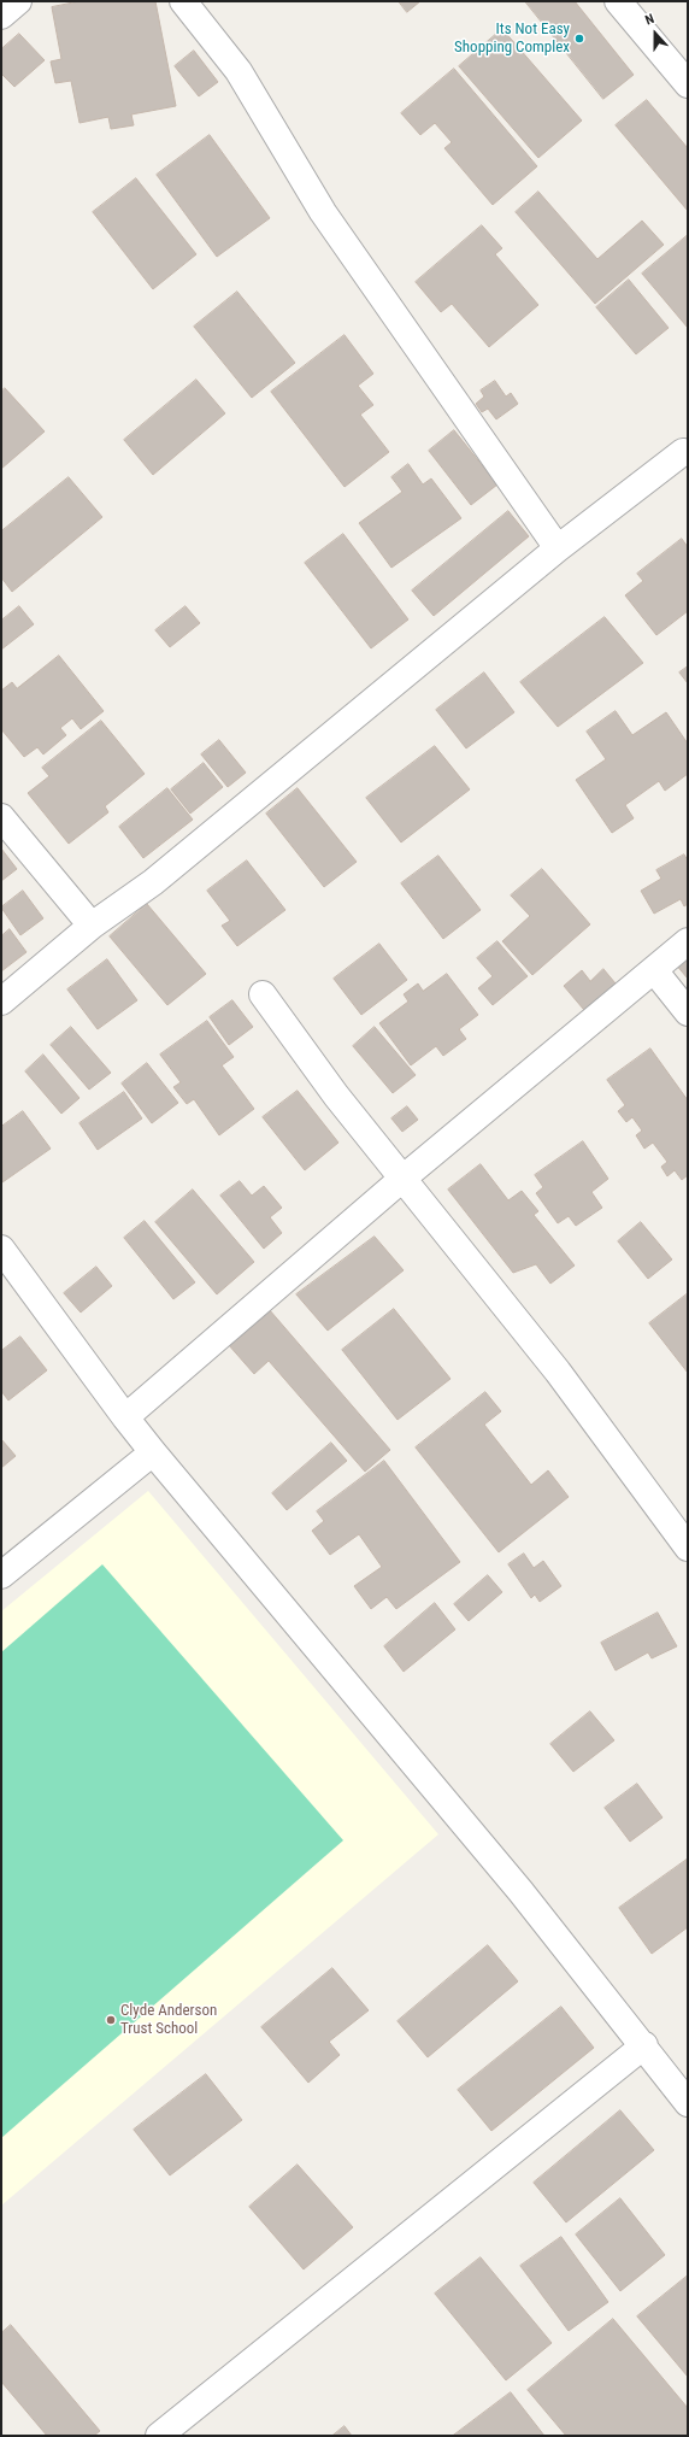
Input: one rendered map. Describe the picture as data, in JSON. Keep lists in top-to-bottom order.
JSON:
{
  "places": ["Its Not Easy Shopping Complex", "Clyde Anderson Trust School"],
  "north": "top"
}
